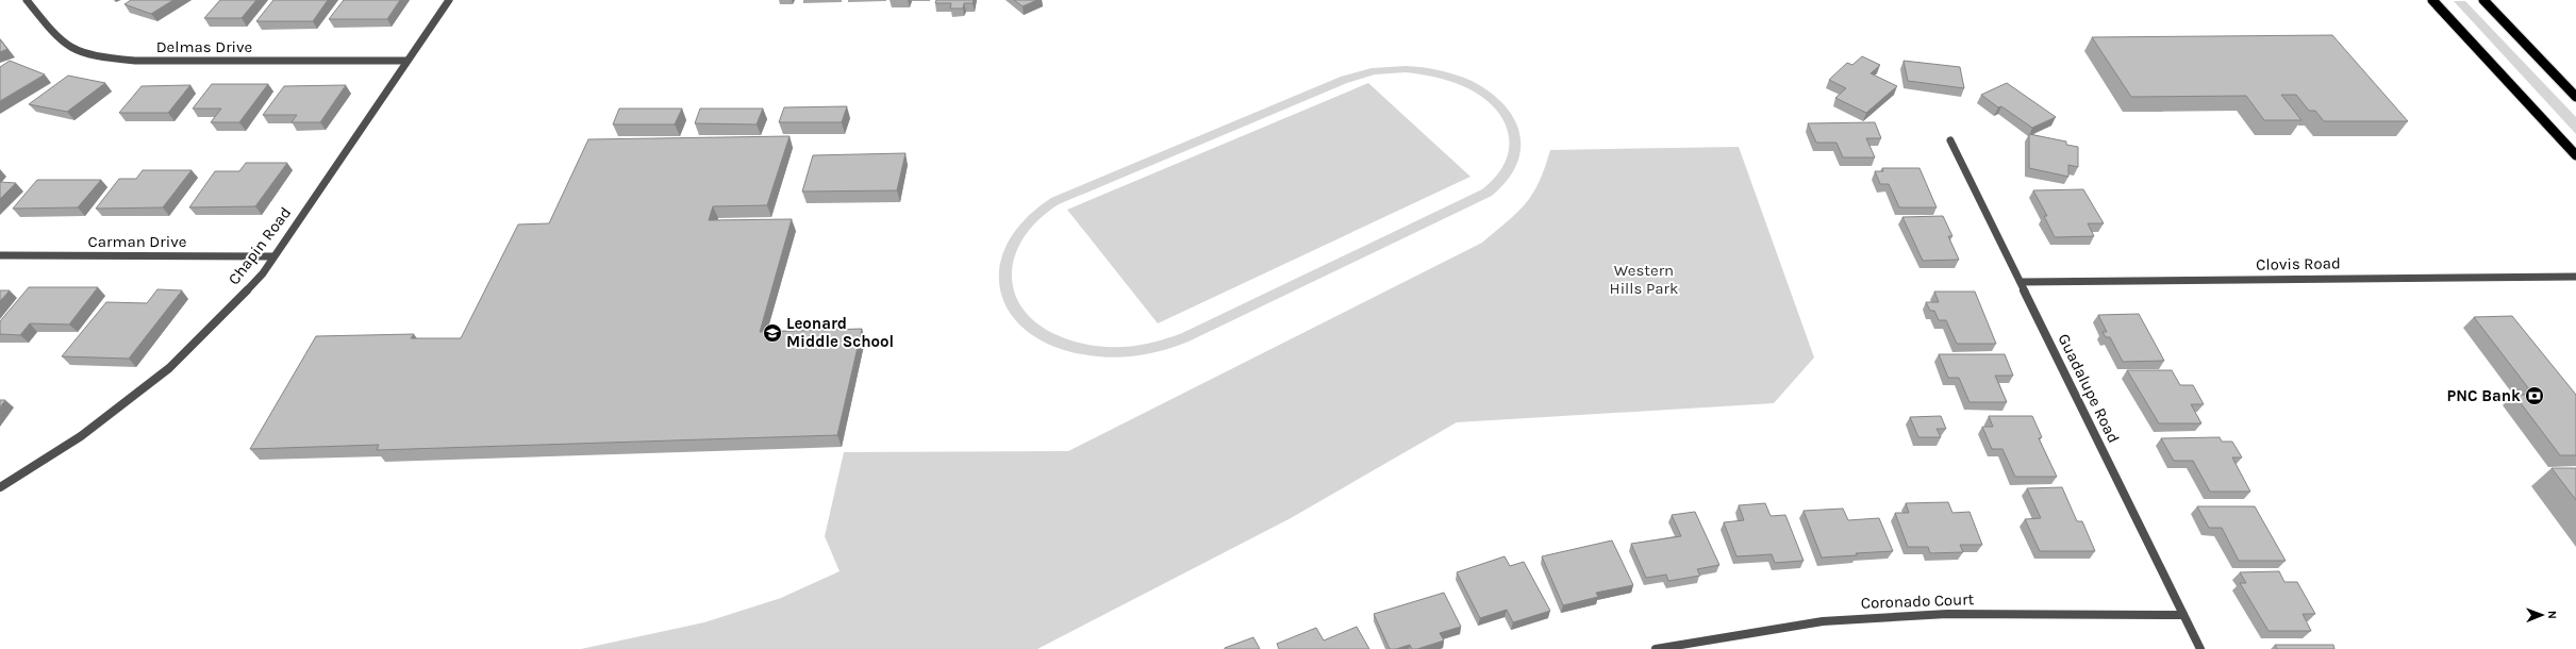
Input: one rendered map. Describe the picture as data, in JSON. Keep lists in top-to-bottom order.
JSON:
{
  "streets": {
    "street": [
      "Delmas Drive",
      "Carman Drive",
      "Chapin Road",
      "Clovis Road",
      "Guadalupe Road",
      "Coronado Court"
    ]
  },
  "crossings": [
    ["Delmas Drive", "Chapin Road"],
    ["Carman Drive", "Chapin Road"],
    ["Clovis Road", "Guadalupe Road"],
    ["Guadalupe Road", "Coronado Court"]
  ],
  "parks": ["Western Hills Park"],
  "places": {
    "school or university": ["Leonard Middle School"],
    "bank": ["PNC Bank"]
  },
  "north": "right"
}
